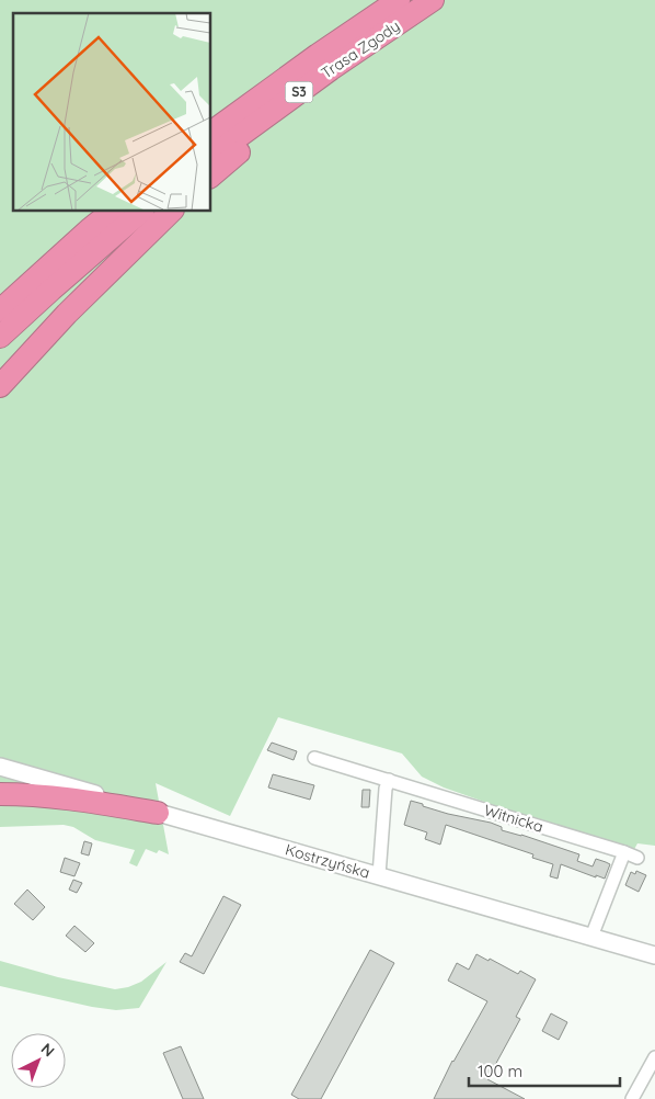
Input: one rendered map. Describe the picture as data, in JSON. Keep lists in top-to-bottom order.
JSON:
{
  "streets": {
    "highway": ["Trasa Zgody", "S3"],
    "main road": ["Kostrzyńska"],
    "street": ["Witnicka"]
  },
  "scale_bar": "100 m",
  "north": "top right"
}
